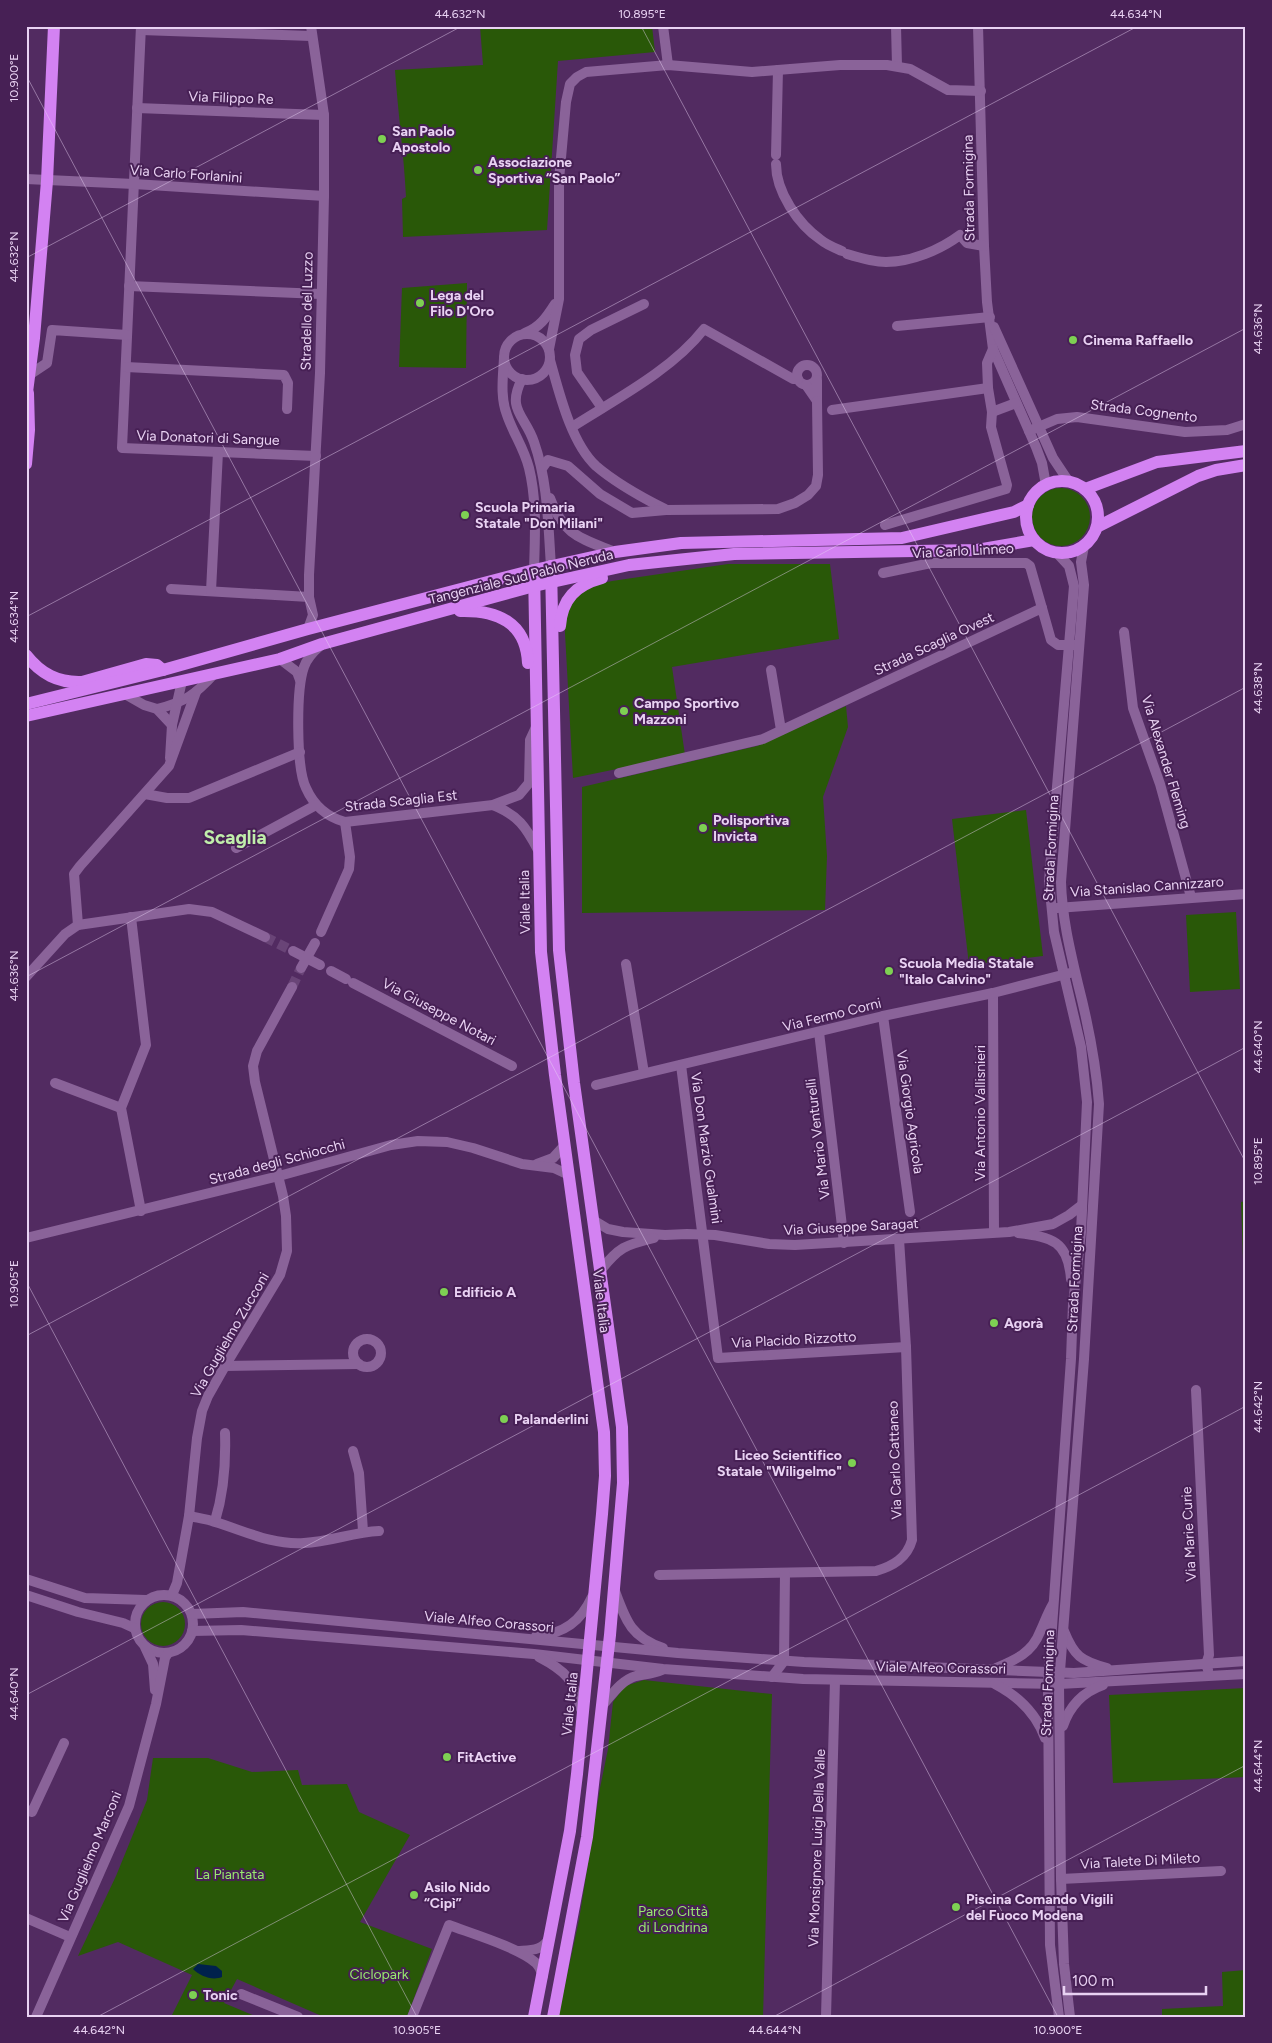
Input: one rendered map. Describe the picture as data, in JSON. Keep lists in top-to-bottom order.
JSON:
{
  "streets": {
    "main road": ["Tangenziale Sud Pablo Neruda", "Viale Italia"],
    "street": [
      "Via Filippo Re",
      "Via Carlo Forlanini",
      "Strada Formigina",
      "Stradello del Luzzo",
      "Strada Cognento",
      "Via Donatori di Sangue",
      "Via Carlo Linneo",
      "Strada Scaglia Ovest",
      "Via Alexander Fleming",
      "Strada Scaglia Est",
      "Via Stanislao Cannizzaro",
      "Via Giuseppe Notari",
      "Via Fermo Corni",
      "Via Giorgio Agricola",
      "Via Antonio Vallisnieri",
      "Via Mario Venturelli",
      "Via Don Marzio Gualmini",
      "Strada degli Schiocchi",
      "Via Giuseppe Saragat",
      "Via Guglielmo Zucconi",
      "Via Placido Rizzotto",
      "Via Carlo Cattaneo",
      "Via Marie Curie",
      "Viale Alfeo Corassori",
      "Via Monsignore Luigi Della Valle",
      "Via Guglielmo Marconi",
      "Via Talete Di Mileto"
    ]
  },
  "crossings": [
    ["Via Filippo Re", "Stradello del Luzzo"],
    ["Via Filippo Re", "Via Donatori di Sangue"],
    ["Via Carlo Forlanini", "Stradello del Luzzo"],
    ["Via Carlo Forlanini", "Via Donatori di Sangue"],
    ["Strada Formigina", "Strada Cognento"],
    ["Strada Formigina", "Tangenziale Sud Pablo Neruda"],
    ["Strada Formigina", "Via Stanislao Cannizzaro"],
    ["Strada Formigina", "Via Fermo Corni"],
    ["Strada Formigina", "Via Giuseppe Saragat"],
    ["Strada Formigina", "Viale Alfeo Corassori"],
    ["Strada Formigina", "Via Talete Di Mileto"],
    ["Stradello del Luzzo", "Via Donatori di Sangue"],
    ["Stradello del Luzzo", "Tangenziale Sud Pablo Neruda"],
    ["Via Carlo Linneo", "Strada Scaglia Ovest"],
    ["Tangenziale Sud Pablo Neruda", "Strada Scaglia Est"],
    ["Tangenziale Sud Pablo Neruda", "Viale Italia"],
    ["Via Alexander Fleming", "Via Stanislao Cannizzaro"],
    ["Strada Scaglia Est", "Viale Italia"],
    ["Viale Italia", "Strada degli Schiocchi"],
    ["Viale Italia", "Via Giuseppe Saragat"],
    ["Viale Italia", "Viale Alfeo Corassori"],
    ["Via Fermo Corni", "Via Giorgio Agricola"],
    ["Via Fermo Corni", "Via Antonio Vallisnieri"],
    ["Via Fermo Corni", "Via Mario Venturelli"],
    ["Via Fermo Corni", "Via Don Marzio Gualmini"],
    ["Via Antonio Vallisnieri", "Via Giuseppe Saragat"],
    ["Via Mario Venturelli", "Via Giuseppe Saragat"],
    ["Via Don Marzio Gualmini", "Via Giuseppe Saragat"],
    ["Via Don Marzio Gualmini", "Via Placido Rizzotto"],
    ["Strada degli Schiocchi", "Via Guglielmo Zucconi"],
    ["Via Giuseppe Saragat", "Via Placido Rizzotto"],
    ["Via Giuseppe Saragat", "Via Carlo Cattaneo"],
    ["Via Guglielmo Zucconi", "Viale Alfeo Corassori"],
    ["Via Guglielmo Zucconi", "Via Guglielmo Marconi"],
    ["Via Placido Rizzotto", "Via Carlo Cattaneo"],
    ["Via Marie Curie", "Viale Alfeo Corassori"],
    ["Viale Alfeo Corassori", "Via Monsignore Luigi Della Valle"],
    ["Viale Alfeo Corassori", "Via Guglielmo Marconi"]
  ],
  "districts": ["Scaglia"],
  "parks": ["La Piantata", "Parco Città di Londrina", "Ciclopark"],
  "places": [
    "San Paolo Apostolo",
    "Associazione Sportiva “San Paolo”",
    "Lega del Filo D'Oro",
    "Cinema Raffaello",
    "Scuola Primaria Statale \"Don Milani\"",
    "Campo Sportivo Mazzoni",
    "Polisportiva Invicta",
    "Scuola Media Statale \"Italo Calvino\"",
    "Edificio A",
    "Agorà",
    "Palanderlini",
    "Liceo Scientifico Statale \"Wiligelmo\"",
    "FitActive",
    "Asilo Nido “Cipì”",
    "Piscina Comando Vigili del Fuoco Modena",
    "Tonic"
  ],
  "scale_bar": "100 m",
  "coordinates": [
    "44.632°N",
    "10.895°E",
    "44.634°N",
    "10.900°E",
    "44.636°N",
    "44.638°N",
    "44.640°N",
    "10.905°E",
    "44.642°N",
    "44.644°N"
  ]
}
